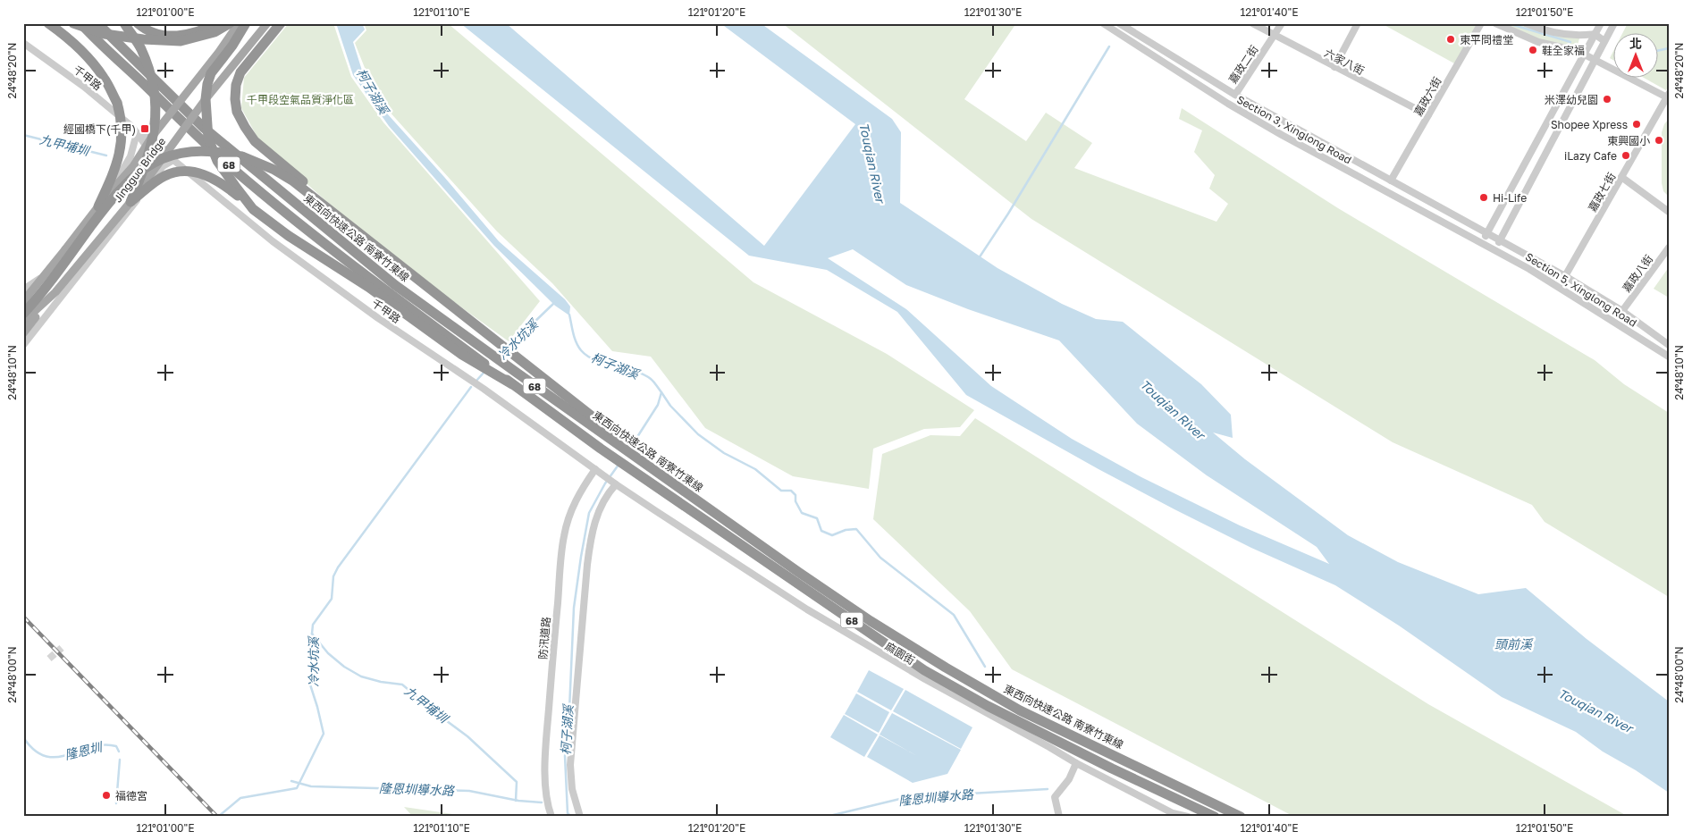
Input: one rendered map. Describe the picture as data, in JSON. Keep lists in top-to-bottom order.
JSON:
{
  "streets": {
    "highway": ["68", "東西向快速公路 南寮竹東線"],
    "main road": ["Jingguo Bridge"],
    "street": [
      "六家八街",
      "嘉政二街",
      "千甲路",
      "嘉政六街",
      "Section 3, Xinglong Road",
      "嘉政七街",
      "嘉政八街",
      "Section 5, Xinglong Road",
      "防汛道路",
      "麻園街"
    ]
  },
  "crossings": [
    ["六家八街", "嘉政二街"],
    ["六家八街", "嘉政六街"],
    ["嘉政二街", "Section 3, Xinglong Road"],
    ["千甲路", "防汛道路"],
    ["千甲路", "麻園街"],
    ["嘉政六街", "Section 3, Xinglong Road"],
    ["Section 3, Xinglong Road", "Section 5, Xinglong Road"],
    ["嘉政七街", "Section 5, Xinglong Road"],
    ["嘉政八街", "Section 5, Xinglong Road"]
  ],
  "water": [
    "柯子湖溪",
    "九甲埔圳",
    "Touqian River",
    "冷水坑溪",
    "頭前溪",
    "隆恩圳",
    "隆恩圳導水路"
  ],
  "parks": ["千甲段空氣品質淨化區"],
  "places": {
    "other": [
      "東平問禮堂",
      "鞋全家福",
      "米澤幼兒園",
      "Shopee Xpress",
      "東興國小",
      "iLazy Cafe",
      "Hi-Life",
      "福德宮"
    ],
    "transit": ["經國橋下(千甲)"]
  },
  "north": "top",
  "coordinates": [
    "121°01'00\"E",
    "121°01'10\"E",
    "121°01'20\"E",
    "121°01'30\"E",
    "121°01'40\"E",
    "121°01'50\"E",
    "24°48'20\"N",
    "24°48'10\"N",
    "24°48'00\"N"
  ]
}
